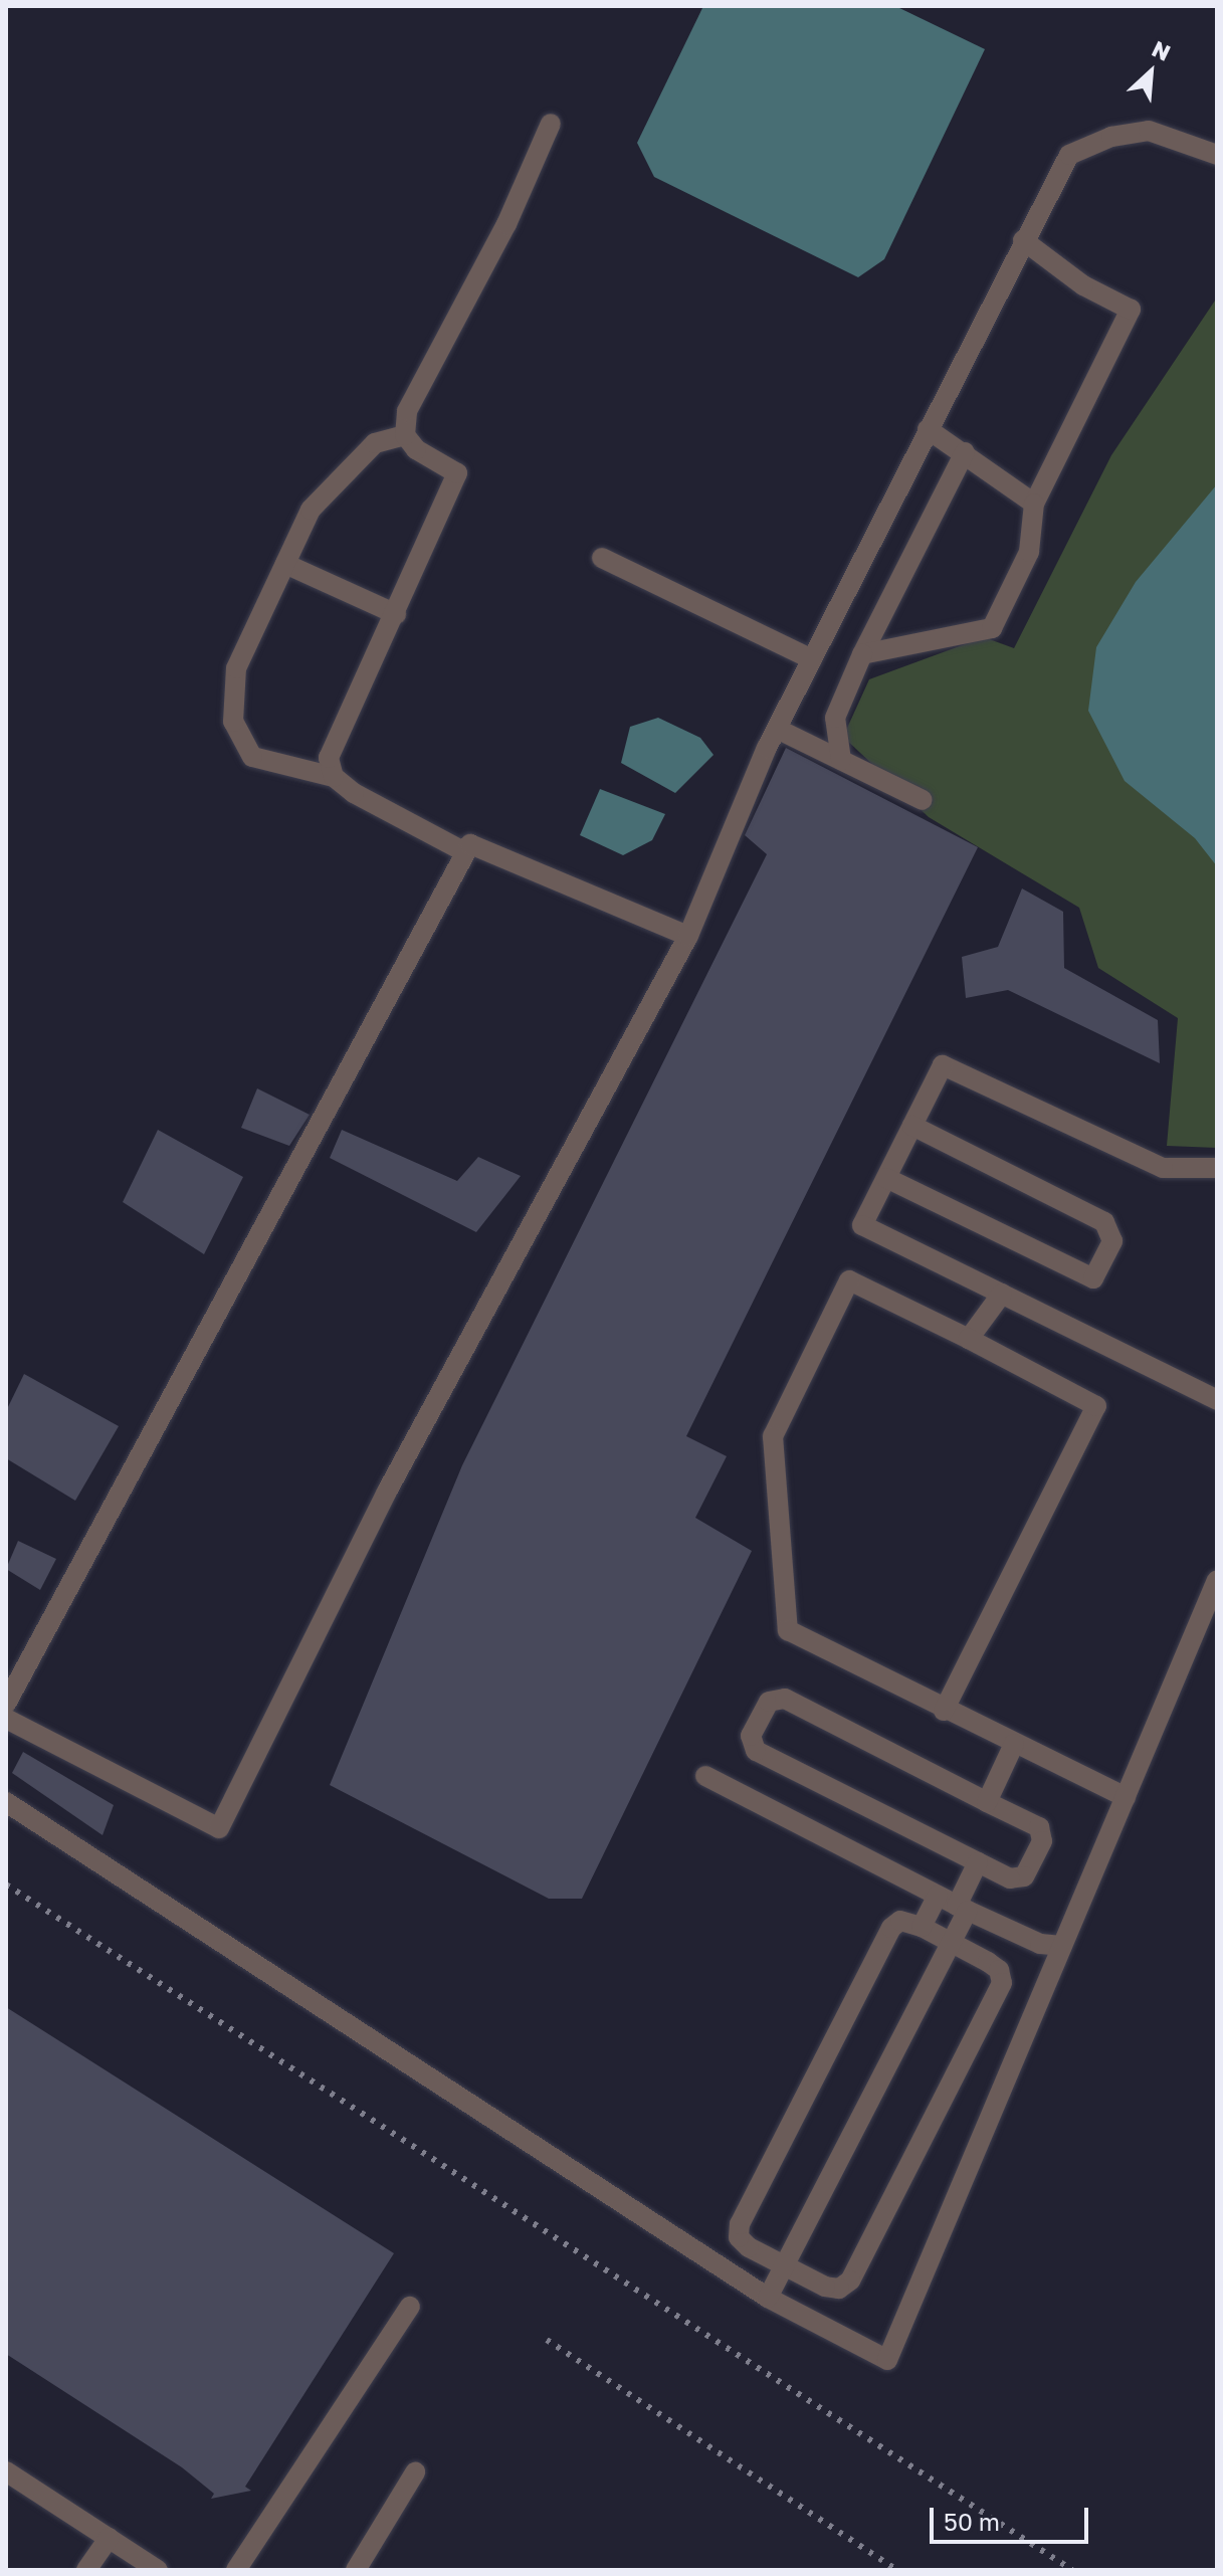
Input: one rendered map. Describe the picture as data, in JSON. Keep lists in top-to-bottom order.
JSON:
{
  "scale_bar": "50 m",
  "north": "top right"
}
